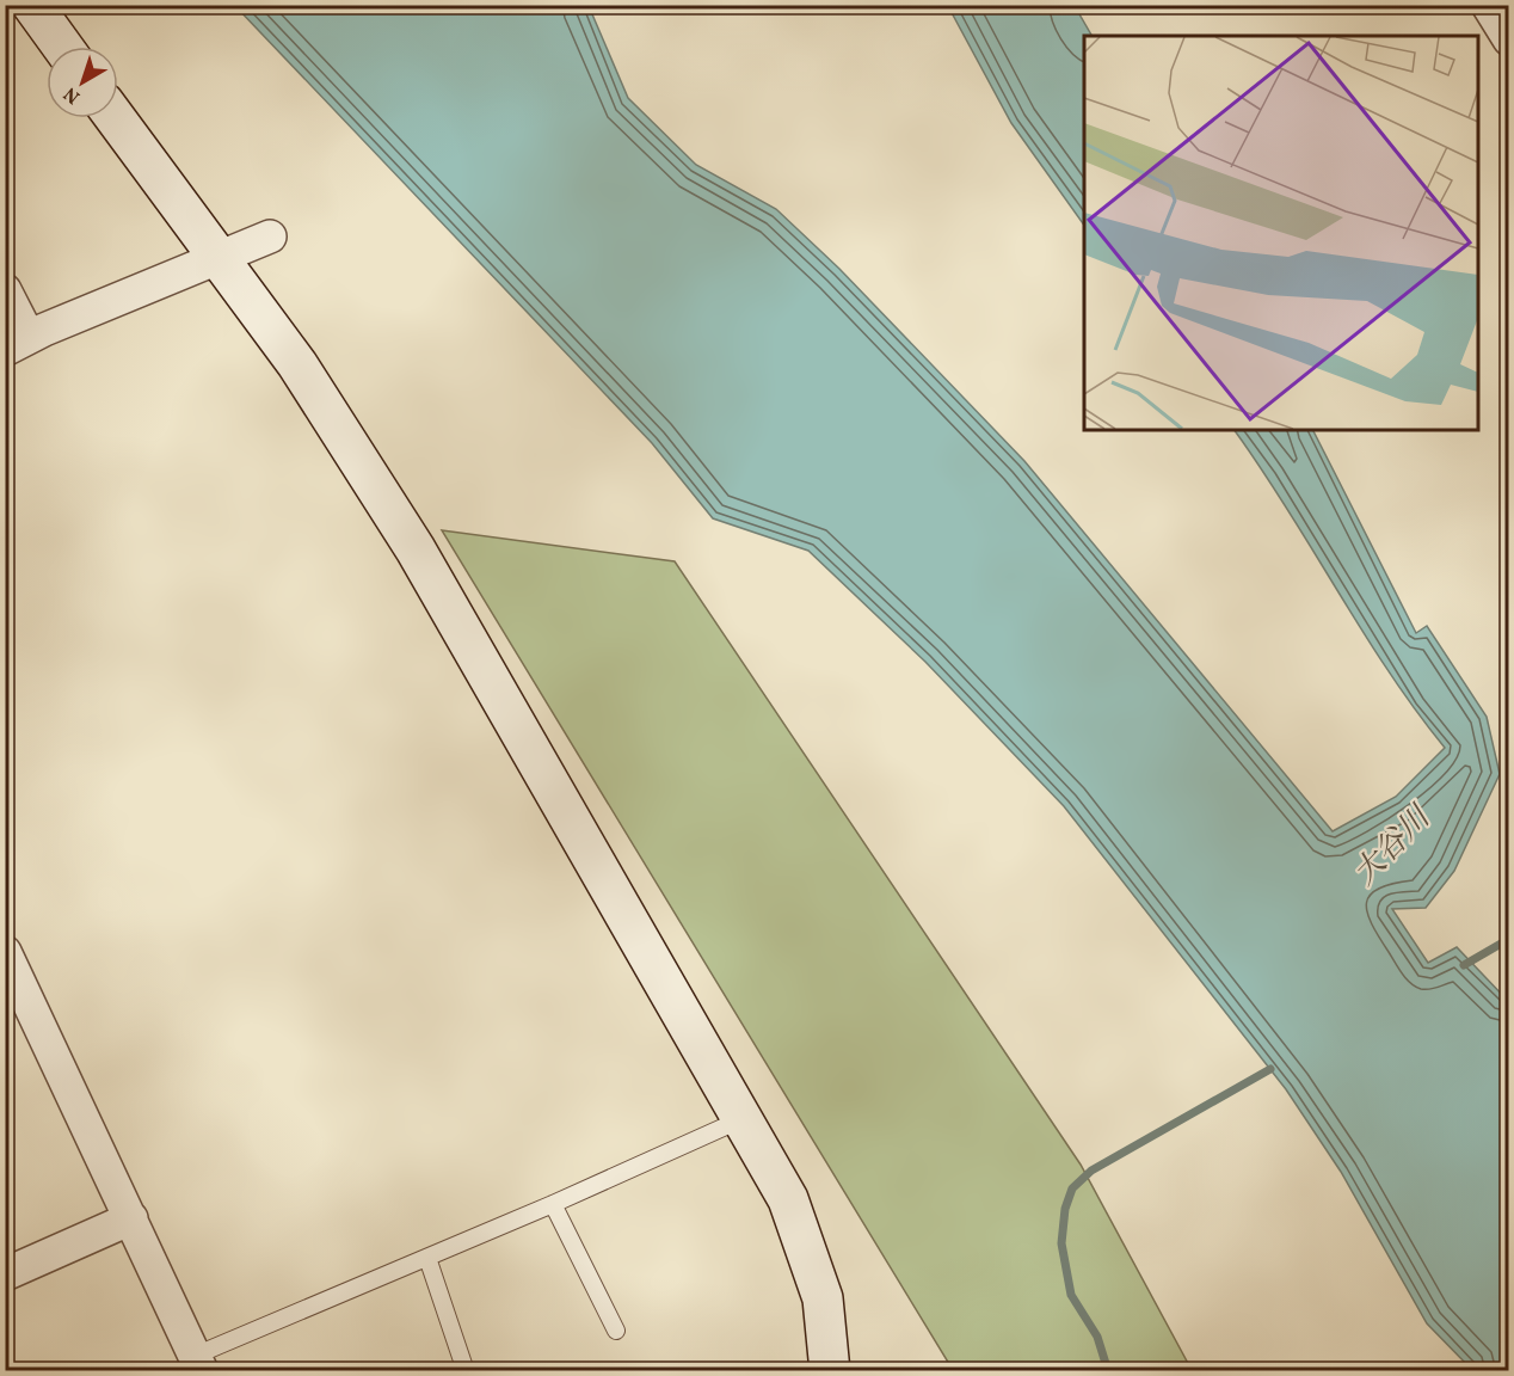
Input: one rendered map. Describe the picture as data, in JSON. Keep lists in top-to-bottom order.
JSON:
{
  "water": ["大谷川"],
  "north": "bottom left"
}
